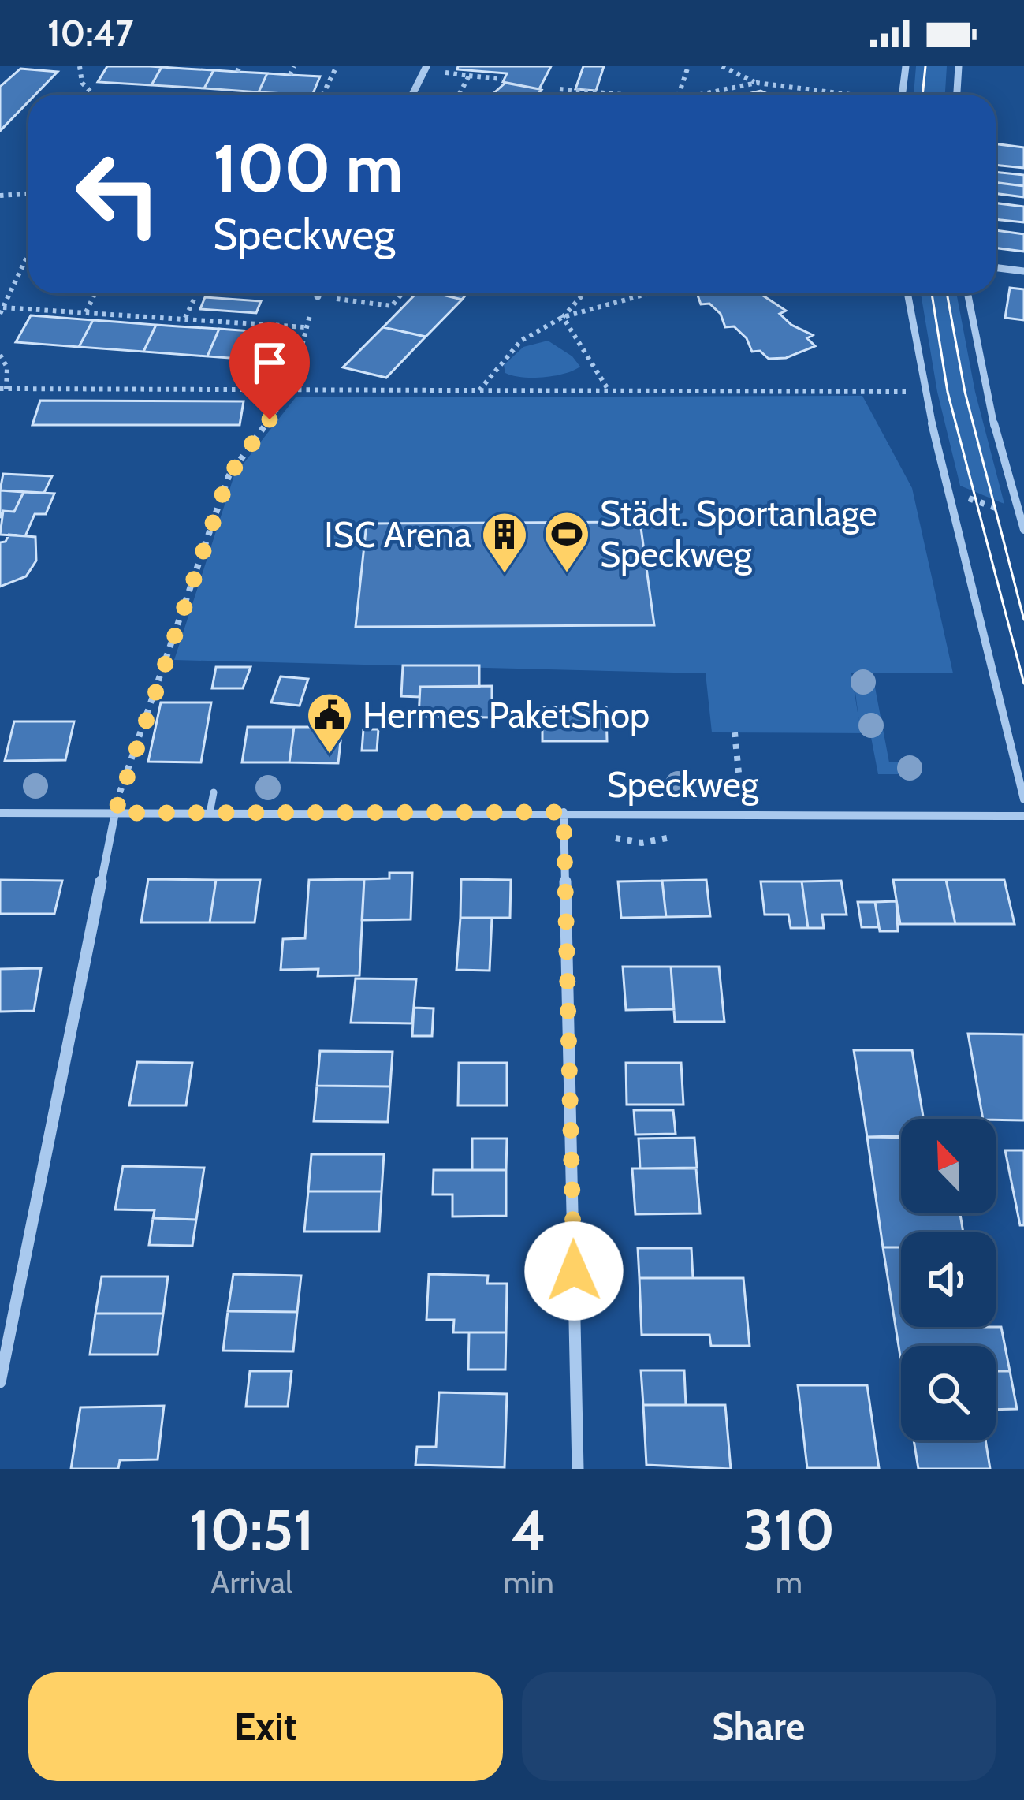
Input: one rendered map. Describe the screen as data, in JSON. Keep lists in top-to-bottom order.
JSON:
{
  "streets": {
    "street": ["Speckweg"]
  },
  "places": {
    "sports": ["Städt. Sportanlage Speckweg"],
    "building": ["ISC Arena"],
    "public building": ["Hermes PaketShop"]
  },
  "north": "top left",
  "page": {
    "status": "10:47",
    "turn": ["100 m", "Speckweg"],
    "eta": [
      "10:51",
      "Arrival",
      "4",
      "min",
      "310",
      "m"
    ],
    "buttons": ["Exit", "Share"]
  }
}
